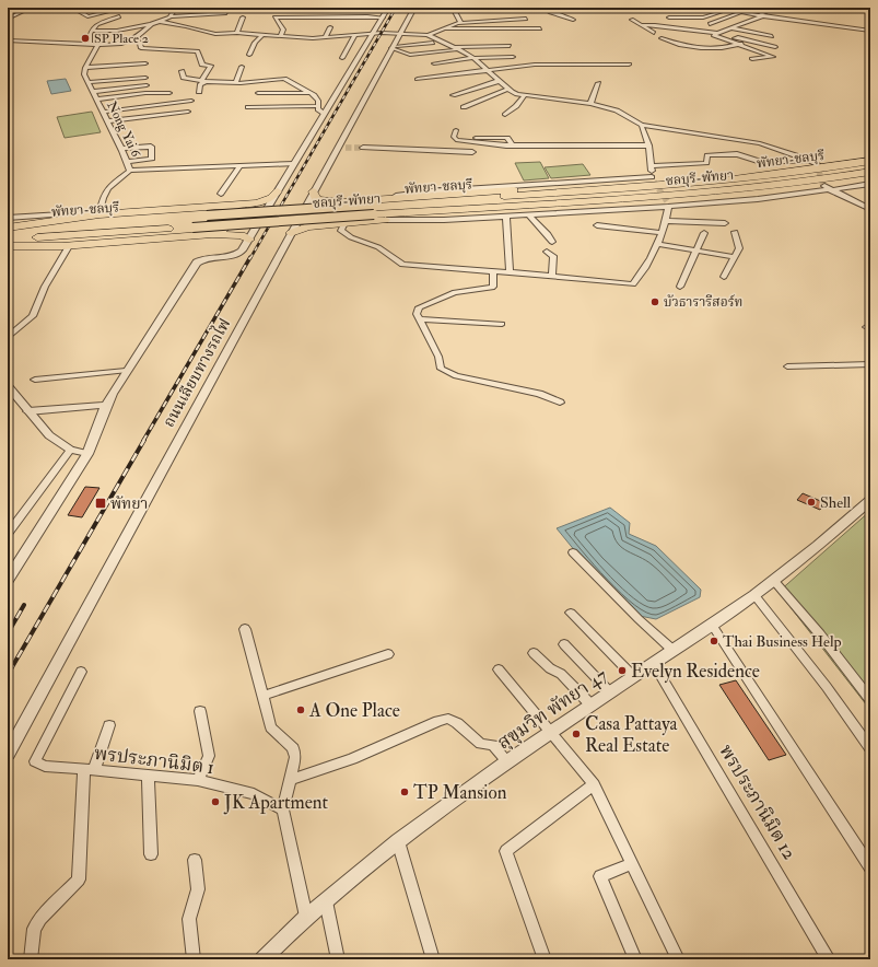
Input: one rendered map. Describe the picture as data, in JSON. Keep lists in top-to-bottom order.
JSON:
{
  "streets": {
    "highway": ["พัทยา-ชลบุรี", "ชลบุรี-พัทยา"],
    "street": [
      "Nong Yai 6",
      "ถนนเลียบทางรถไฟ",
      "สุขุมวิท พัทยา 47",
      "พรประภานิมิต 1",
      "พรประภานิมิต 12"
    ]
  },
  "crossings": [
    ["สุขุมวิท พัทยา 47", "พรประภานิมิต 12"]
  ],
  "places": {
    "other": [
      "SP Place 2",
      "บัวธารารีสอร์ท",
      "Shell",
      "Thai Business Help",
      "Evelyn Residence",
      "A One Place",
      "Casa Pattaya Real Estate",
      "TP Mansion",
      "JK Apartment"
    ],
    "transit": ["พัทยา"]
  }
}
